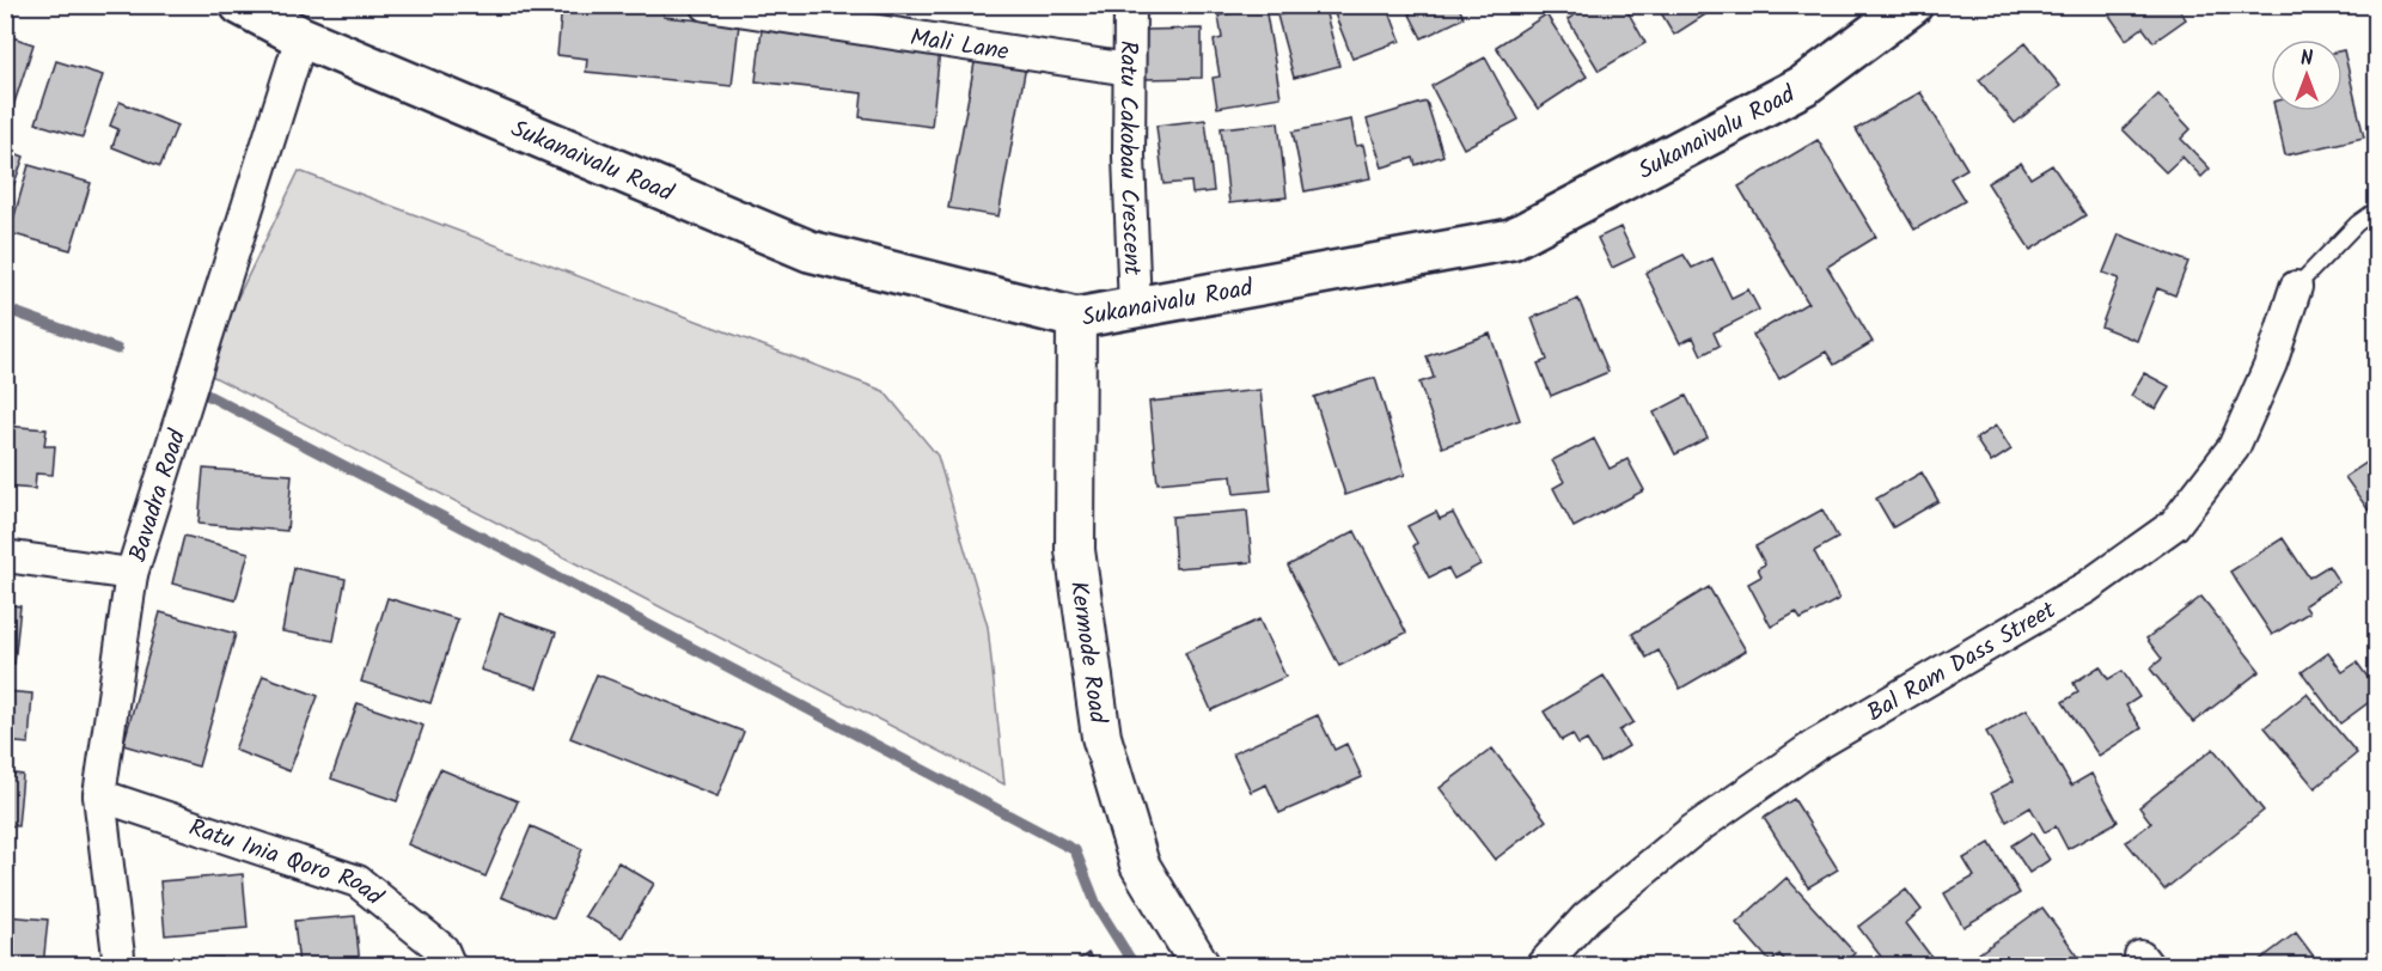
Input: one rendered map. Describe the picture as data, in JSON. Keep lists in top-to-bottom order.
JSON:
{
  "streets": {
    "main road": ["Sukanaivalu Road"],
    "street": [
      "Mali Lane",
      "Ratu Cakobau Crescent",
      "Bavadra Road",
      "Kermode Road",
      "Bal Ram Dass Street",
      "Ratu Inia Qoro Road"
    ]
  },
  "crossings": [
    ["Mali Lane", "Ratu Cakobau Crescent"],
    ["Sukanaivalu Road", "Ratu Cakobau Crescent"],
    ["Sukanaivalu Road", "Bavadra Road"],
    ["Sukanaivalu Road", "Kermode Road"],
    ["Bavadra Road", "Ratu Inia Qoro Road"]
  ],
  "north": "top"
}
